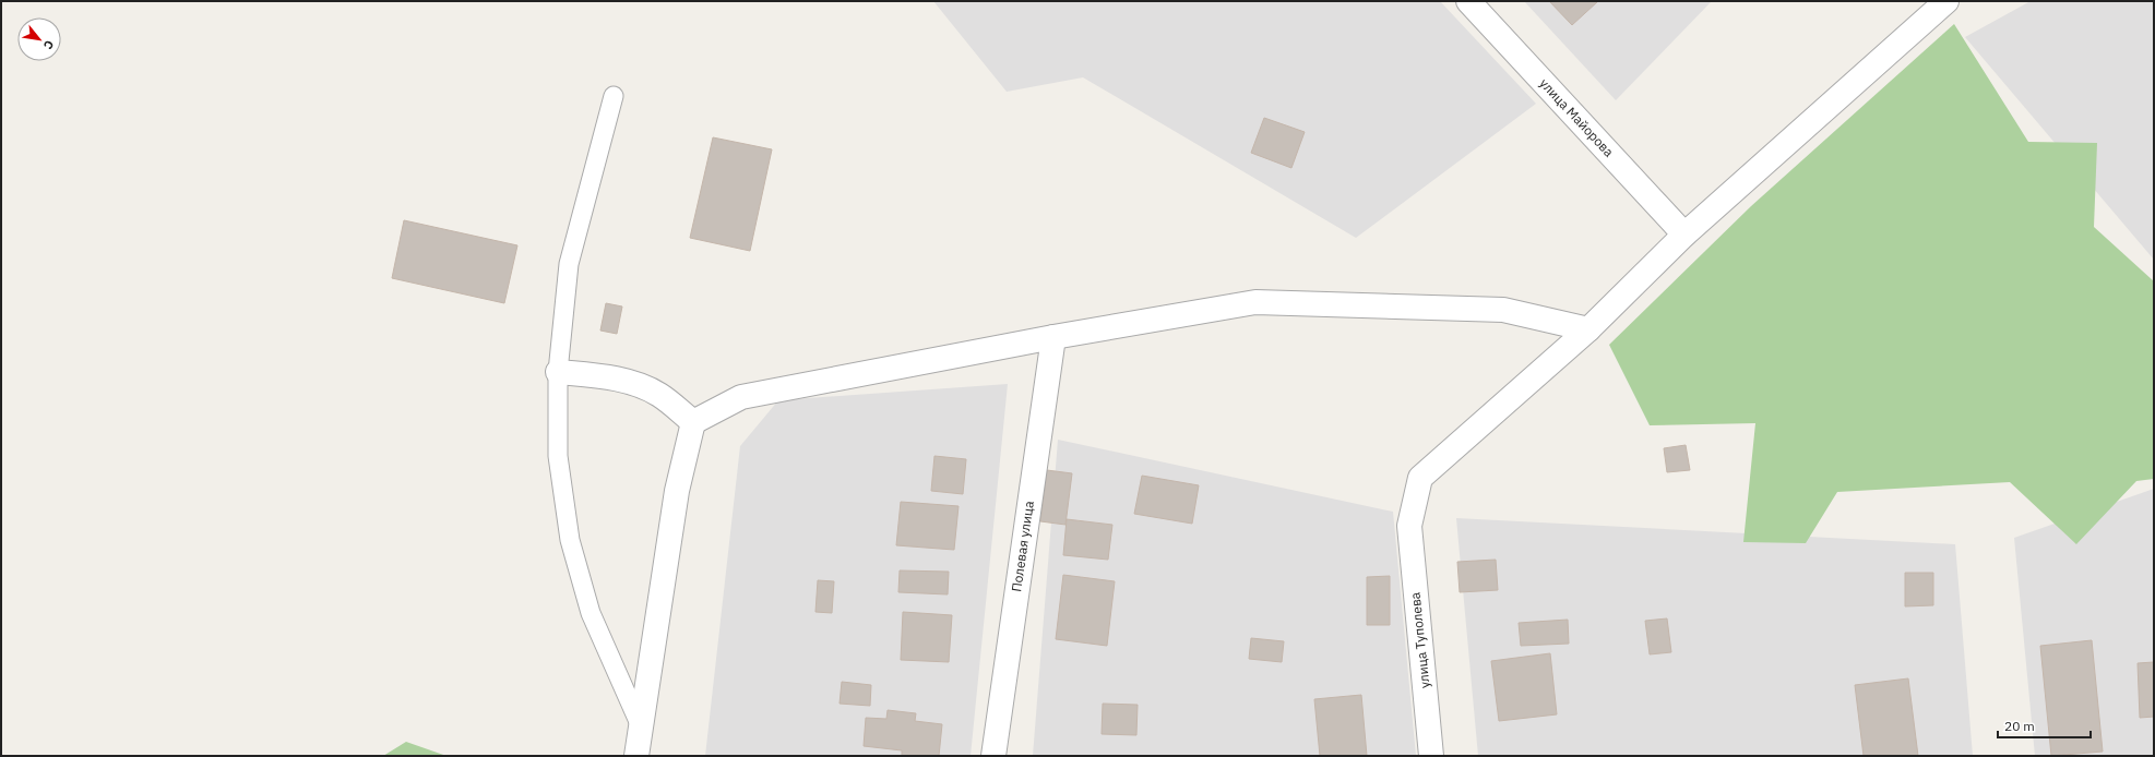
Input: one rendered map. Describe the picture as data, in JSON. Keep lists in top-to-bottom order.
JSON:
{
  "streets": {
    "street": ["улица Майорова", "Полевая улица", "улица Туполева"]
  },
  "crossings": [
    ["улица Майорова", "улица Туполева"]
  ],
  "scale_bar": "20 m",
  "north": "bottom right"
}
